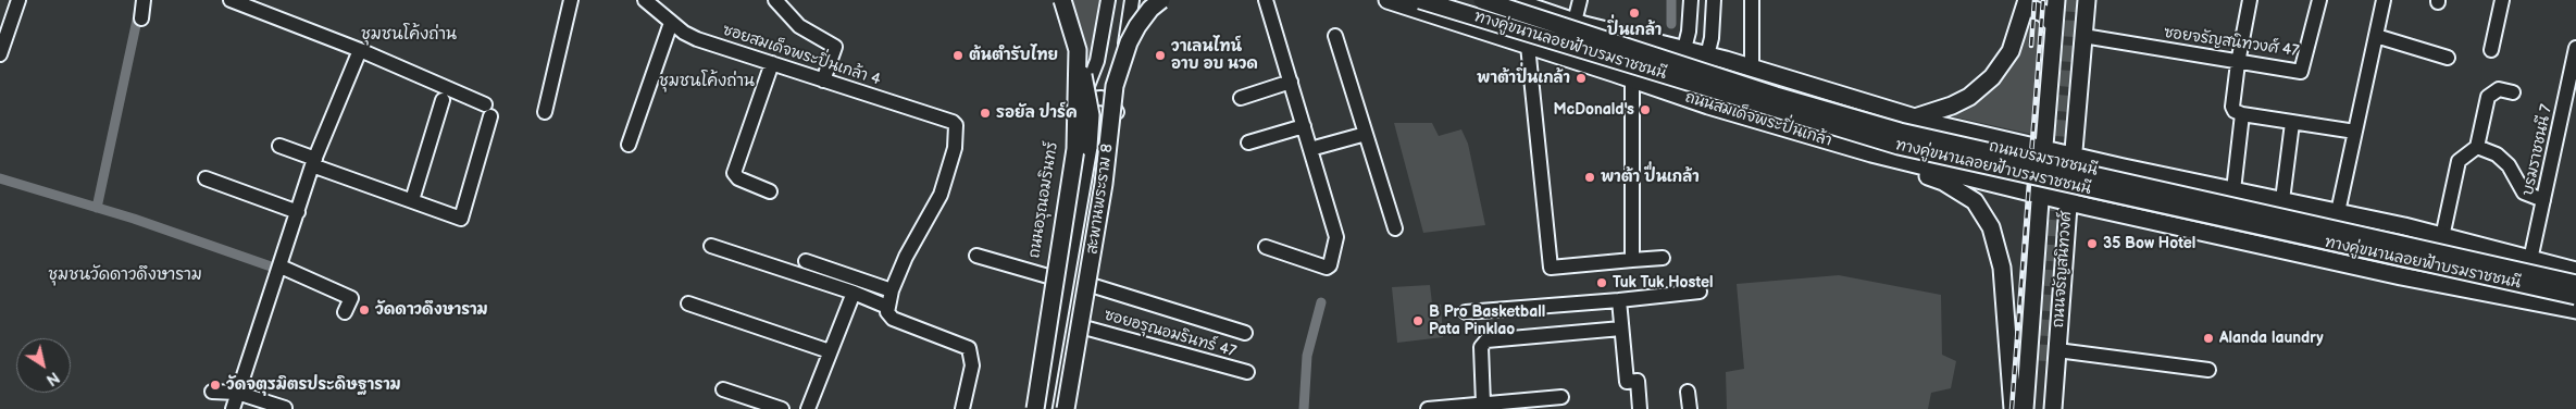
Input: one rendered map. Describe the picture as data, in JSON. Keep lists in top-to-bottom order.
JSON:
{
  "streets": {
    "main road": [
      "ทางคู่ขนานลอยฟ้าบรมราชชนนี",
      "ถนนสมเด็จพระปิ่นเกล้า",
      "ถนนบรมราชชนนี",
      "สะพานพระราม 8",
      "ถนนจรัญสนิทวงศ์"
    ],
    "street": [
      "ซอยจรัญสนิทวงศ์ 47",
      "ซอยสมเด็จพระปิ่นเกล้า 4",
      "บรมราชชนนี 7",
      "ถนนอรุณอมรินทร์",
      "ซอยอรุณอมรินทร์ 47"
    ]
  },
  "crossings": [
    ["ซอยจรัญสนิทวงศ์ 47", "ถนนจรัญสนิทวงศ์"],
    ["ถนนสมเด็จพระปิ่นเกล้า", "ถนนบรมราชชนนี"],
    ["ถนนสมเด็จพระปิ่นเกล้า", "ถนนจรัญสนิทวงศ์"],
    ["บรมราชชนนี 7", "ถนนบรมราชชนนี"],
    ["ถนนบรมราชชนนี", "ถนนจรัญสนิทวงศ์"]
  ],
  "districts": ["ชุมชนโค้งถ่าน", "ชุมชนโค้งถ่าน", "ชุมชนวัดดาวดึงษาราม"],
  "places": [
    "ปิ่นเกล้า",
    "ต้นตำรับไทย",
    "วาเลนไทน์ อาบ อบ นวด",
    "พาต้าปิ่นเกล้า",
    "McDonald's",
    "รอยัล ปาร์ค",
    "พาต้า ปื่นเกล้า",
    "35 Bow Hotel",
    "Tuk Tuk Hostel",
    "วัดดาวดึงษาราม",
    "B Pro Basketball Pata Pinklao",
    "Alanda laundry",
    "วัดจตุรมิตรประดิษฐาราม"
  ],
  "north": "bottom right"
}
